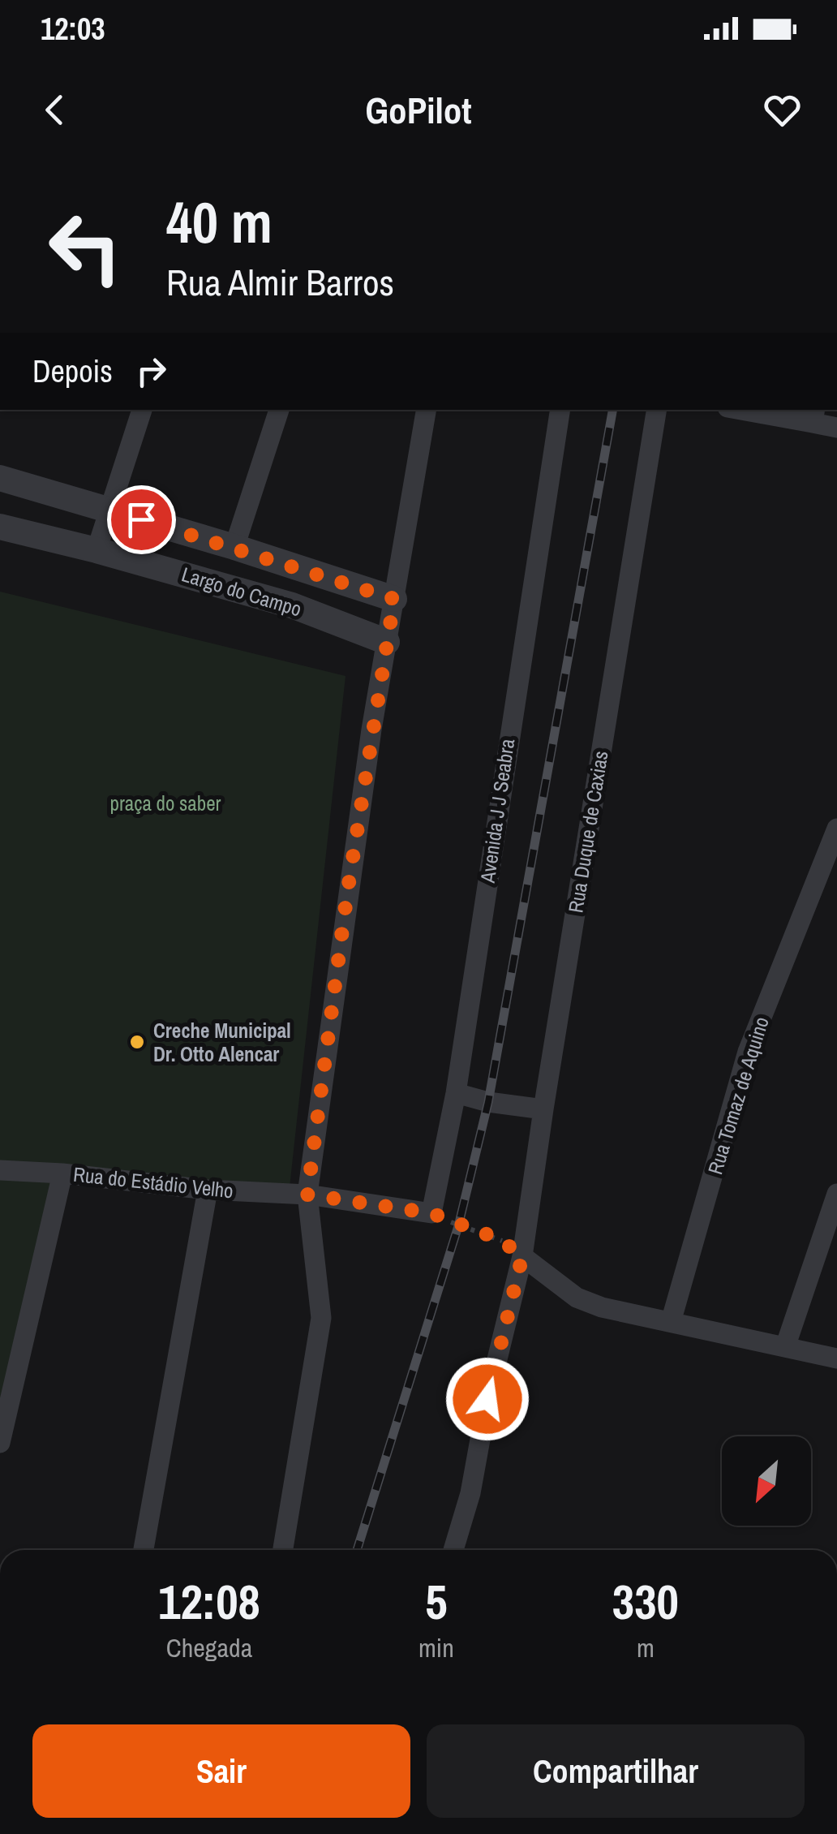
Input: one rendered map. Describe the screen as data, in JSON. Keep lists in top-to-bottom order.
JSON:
{
  "streets": {
    "street": [
      "Largo do Campo",
      "Avenida J J Seabra",
      "Rua Duque de Caxias",
      "Rua Tomaz de Aquino",
      "Rua do Estádio Velho"
    ]
  },
  "crossings": [
    ["Avenida J J Seabra", "Rua do Estádio Velho"]
  ],
  "parks": ["praça do saber"],
  "places": ["Creche Municipal Dr. Otto Alencar"],
  "north": "bottom left",
  "page": {
    "status": "12:03",
    "header": "GoPilot",
    "turn": ["40 m", "Rua Almir Barros"],
    "then": "Depois",
    "eta": [
      "12:08",
      "Chegada",
      "5",
      "min",
      "330",
      "m"
    ],
    "buttons": ["Sair", "Compartilhar"]
  }
}
